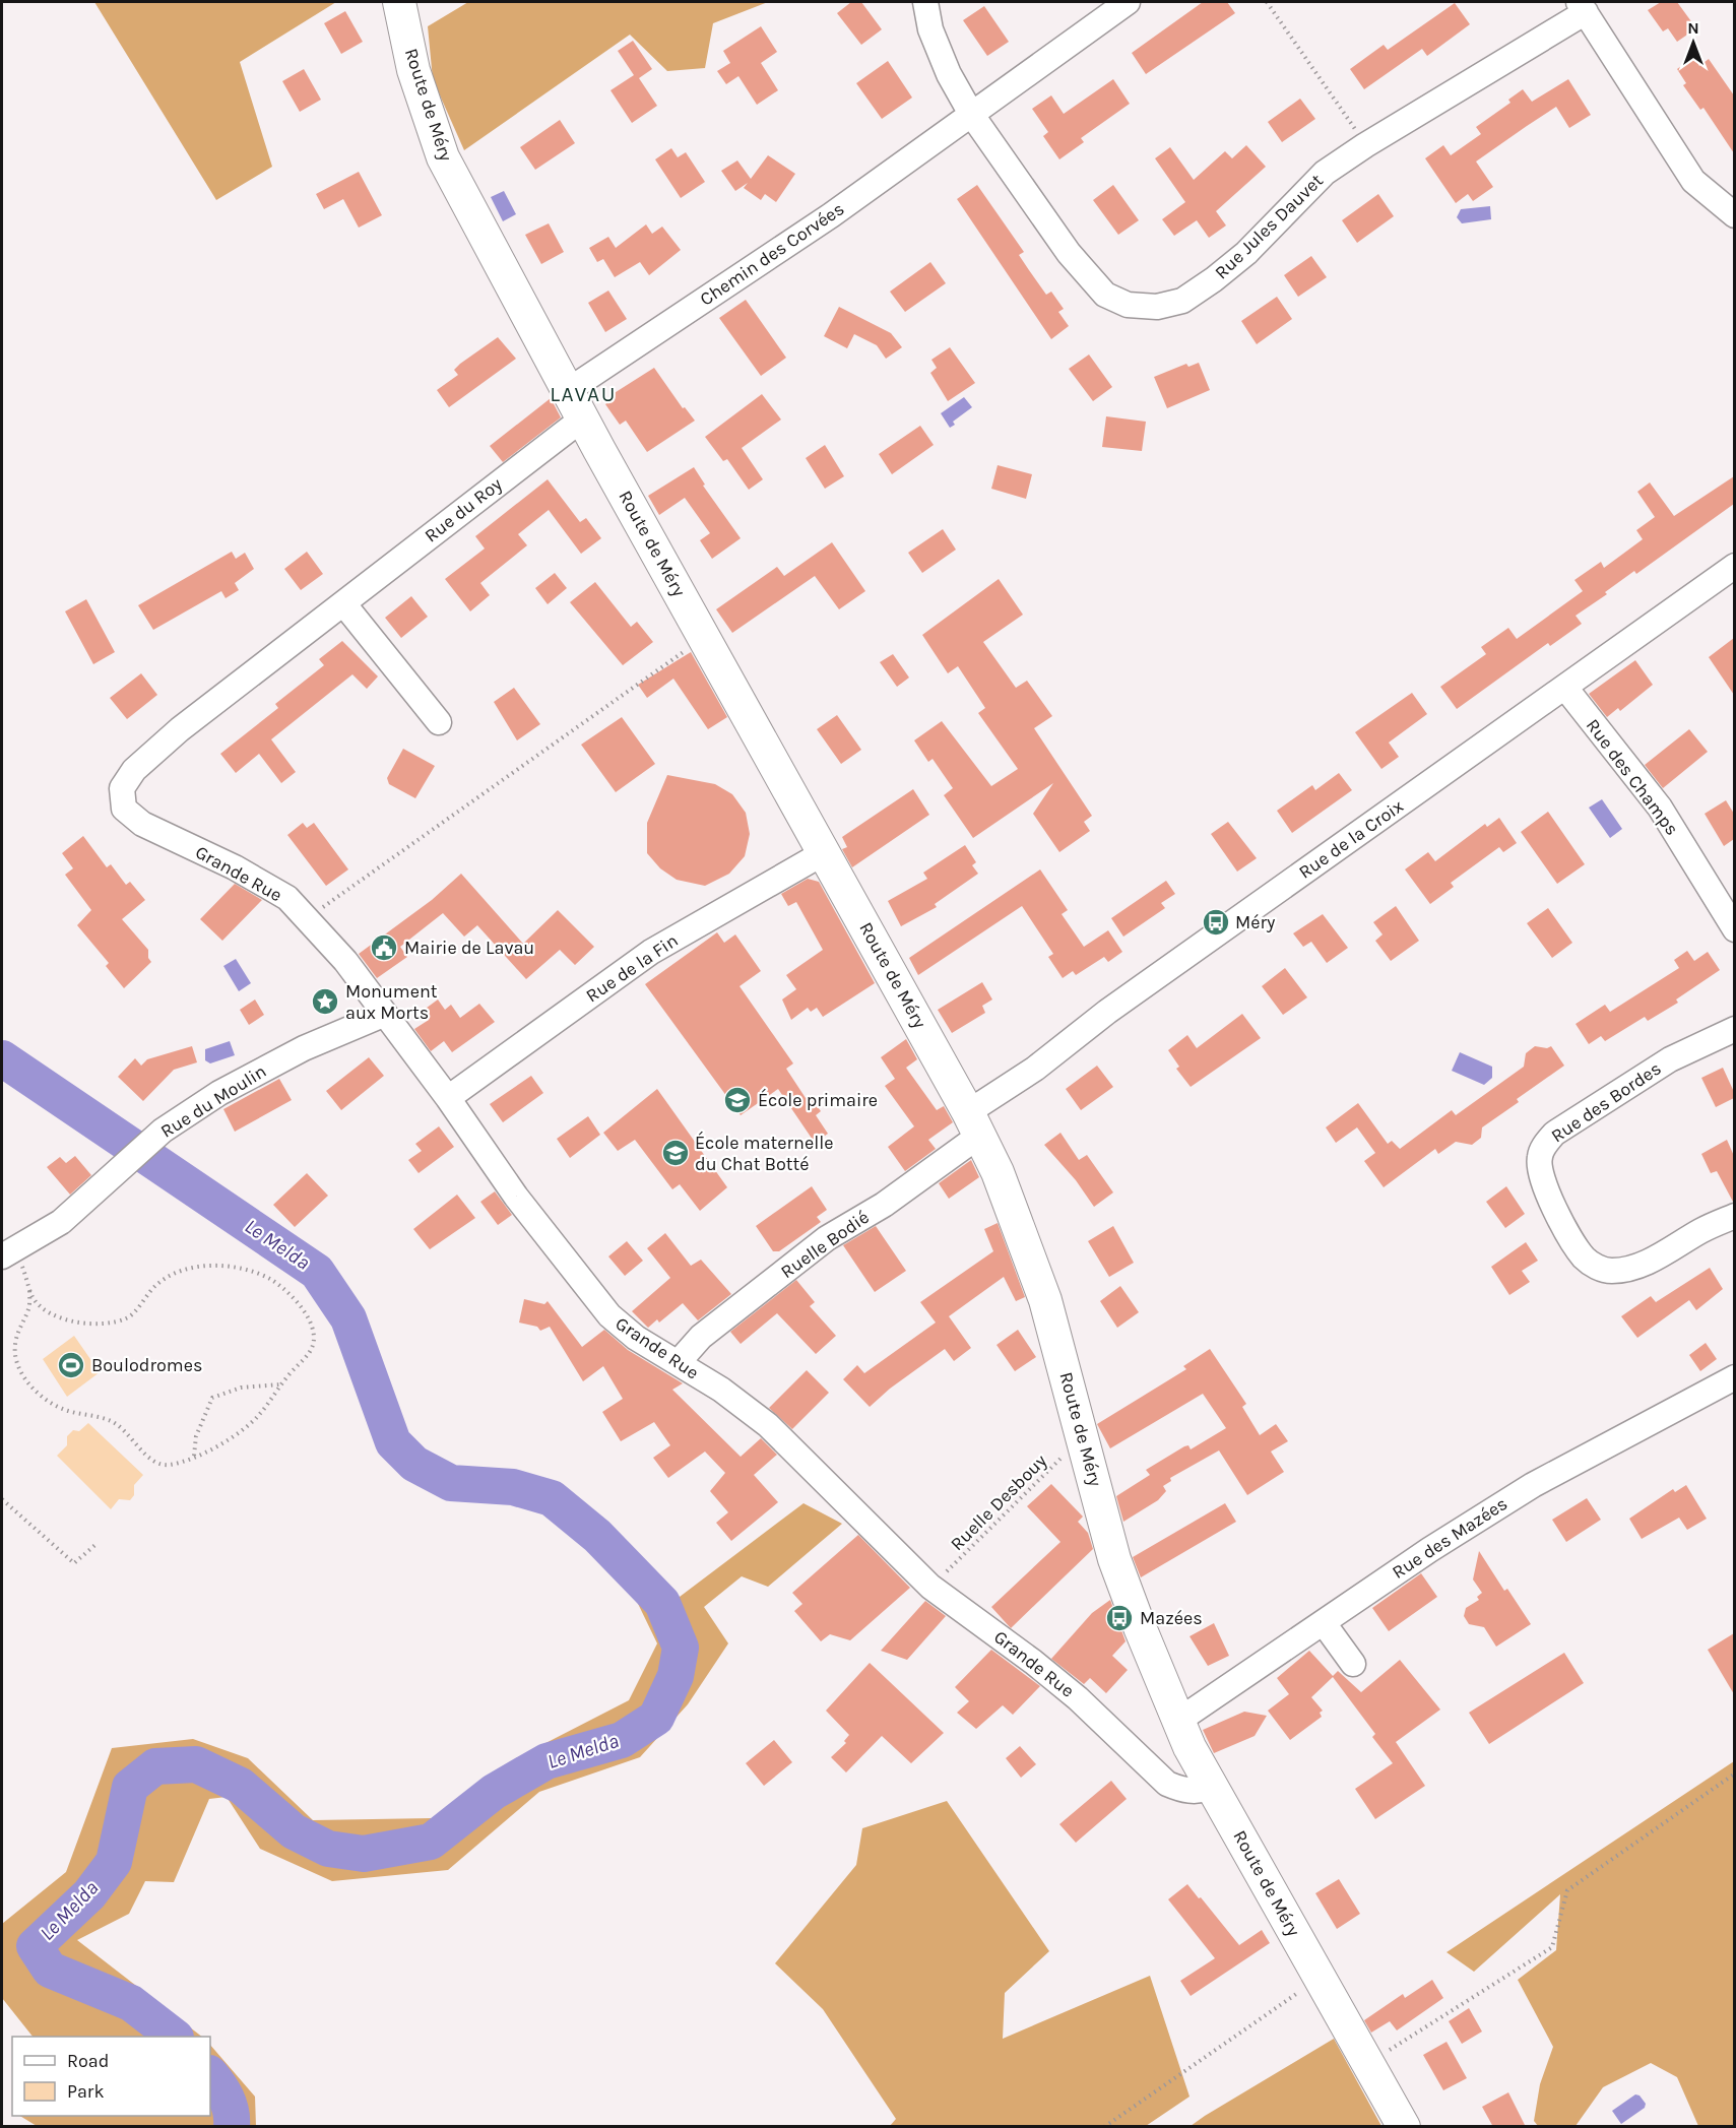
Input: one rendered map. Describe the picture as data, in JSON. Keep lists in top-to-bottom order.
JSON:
{
  "streets": {
    "main road": ["Route de Méry"],
    "street": [
      "Rue Jules Dauvet",
      "Chemin des Corvées",
      "Rue du Roy",
      "Rue des Champs",
      "Rue de la Croix",
      "Grande Rue",
      "Rue de la Fin",
      "Rue du Moulin",
      "Rue des Bordes",
      "Ruelle Bodié",
      "Rue des Mazées"
    ],
    "path": ["Ruelle Desbouy"]
  },
  "crossings": [
    ["Route de Méry", "Chemin des Corvées"],
    ["Route de Méry", "Rue du Roy"],
    ["Route de Méry", "Rue de la Croix"],
    ["Route de Méry", "Grande Rue"],
    ["Route de Méry", "Rue de la Fin"],
    ["Route de Méry", "Ruelle Bodié"],
    ["Route de Méry", "Ruelle Desbouy"],
    ["Route de Méry", "Rue des Mazées"],
    ["Rue Jules Dauvet", "Chemin des Corvées"],
    ["Rue du Roy", "Grande Rue"],
    ["Rue des Champs", "Rue de la Croix"],
    ["Rue de la Croix", "Ruelle Bodié"],
    ["Grande Rue", "Rue de la Fin"],
    ["Grande Rue", "Rue du Moulin"],
    ["Grande Rue", "Ruelle Bodié"],
    ["Grande Rue", "Ruelle Desbouy"]
  ],
  "districts": ["LAVAU"],
  "water": ["Le Melda"],
  "places": {
    "bus stop": ["Méry", "Mazées"],
    "public building": ["Mairie de Lavau"],
    "place": ["Monument aux Morts"],
    "school or university": ["École primaire", "École maternelle du Chat Botté"],
    "sports": ["Boulodromes"]
  },
  "legend": ["Road", "Park"],
  "north": "top"
}
